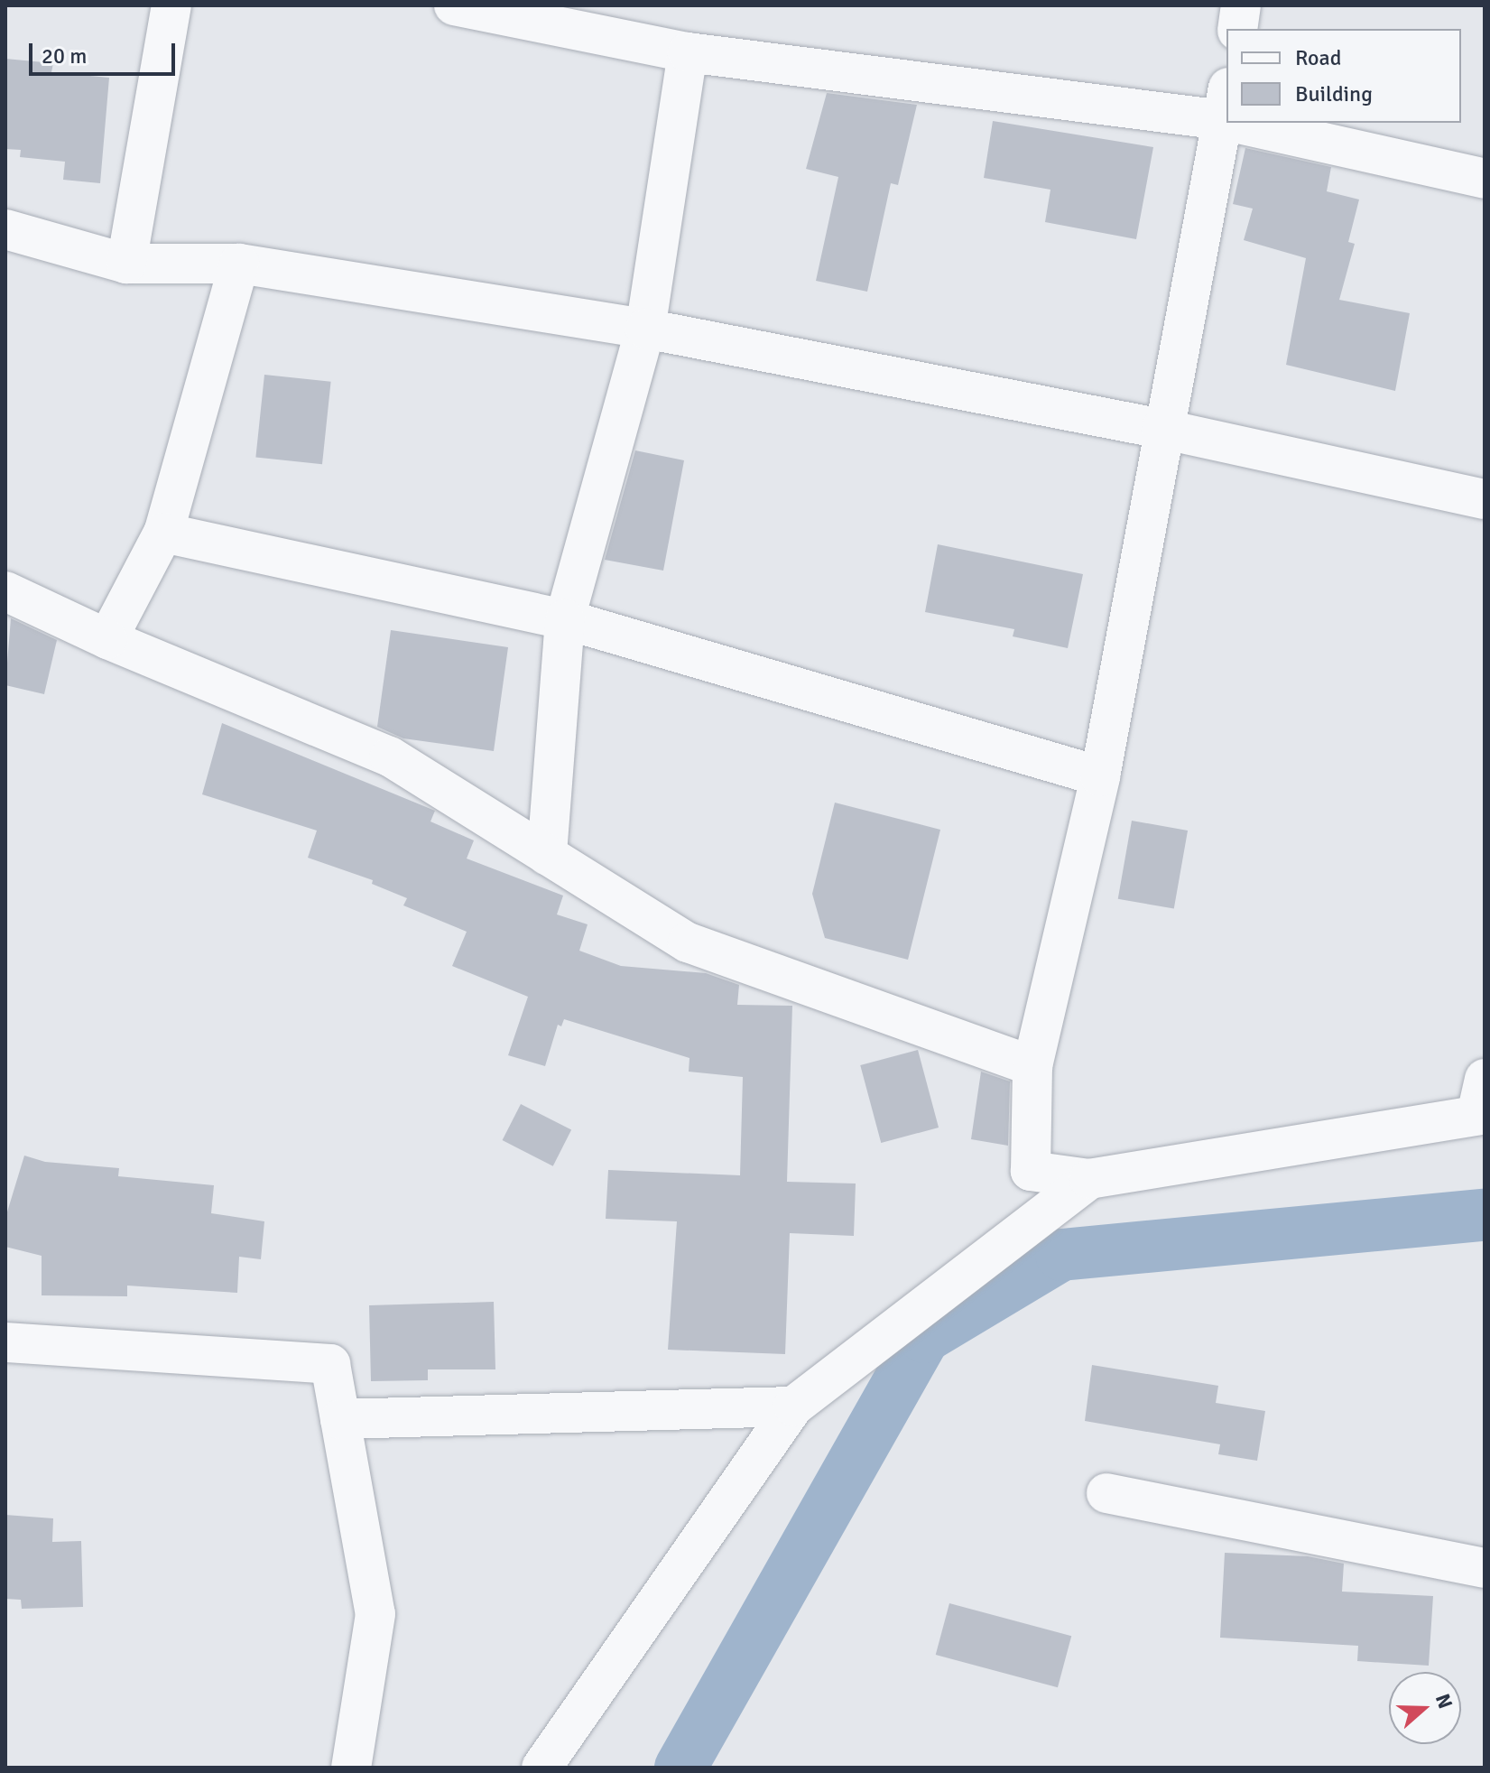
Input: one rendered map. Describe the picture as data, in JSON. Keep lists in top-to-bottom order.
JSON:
{
  "legend": ["Road", "Building"],
  "scale_bar": "20 m",
  "north": "right"
}
